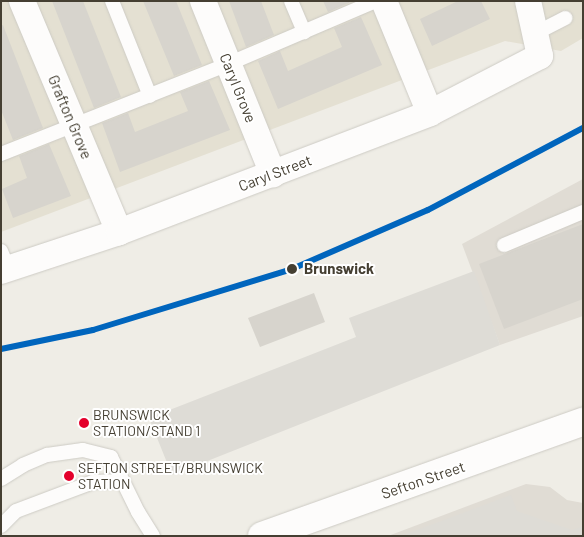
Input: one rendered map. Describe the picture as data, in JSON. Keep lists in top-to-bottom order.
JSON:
{
  "streets": {
    "street": [
      "Caryl Grove",
      "Grafton Grove",
      "Caryl Street",
      "Sefton Street"
    ]
  },
  "crossings": [
    ["Caryl Grove", "Caryl Street"],
    ["Grafton Grove", "Caryl Street"]
  ],
  "places": ["Brunswick", "BRUNSWICK STATION/STAND 1", "SEFTON STREET/BRUNSWICK STATION"]
}
